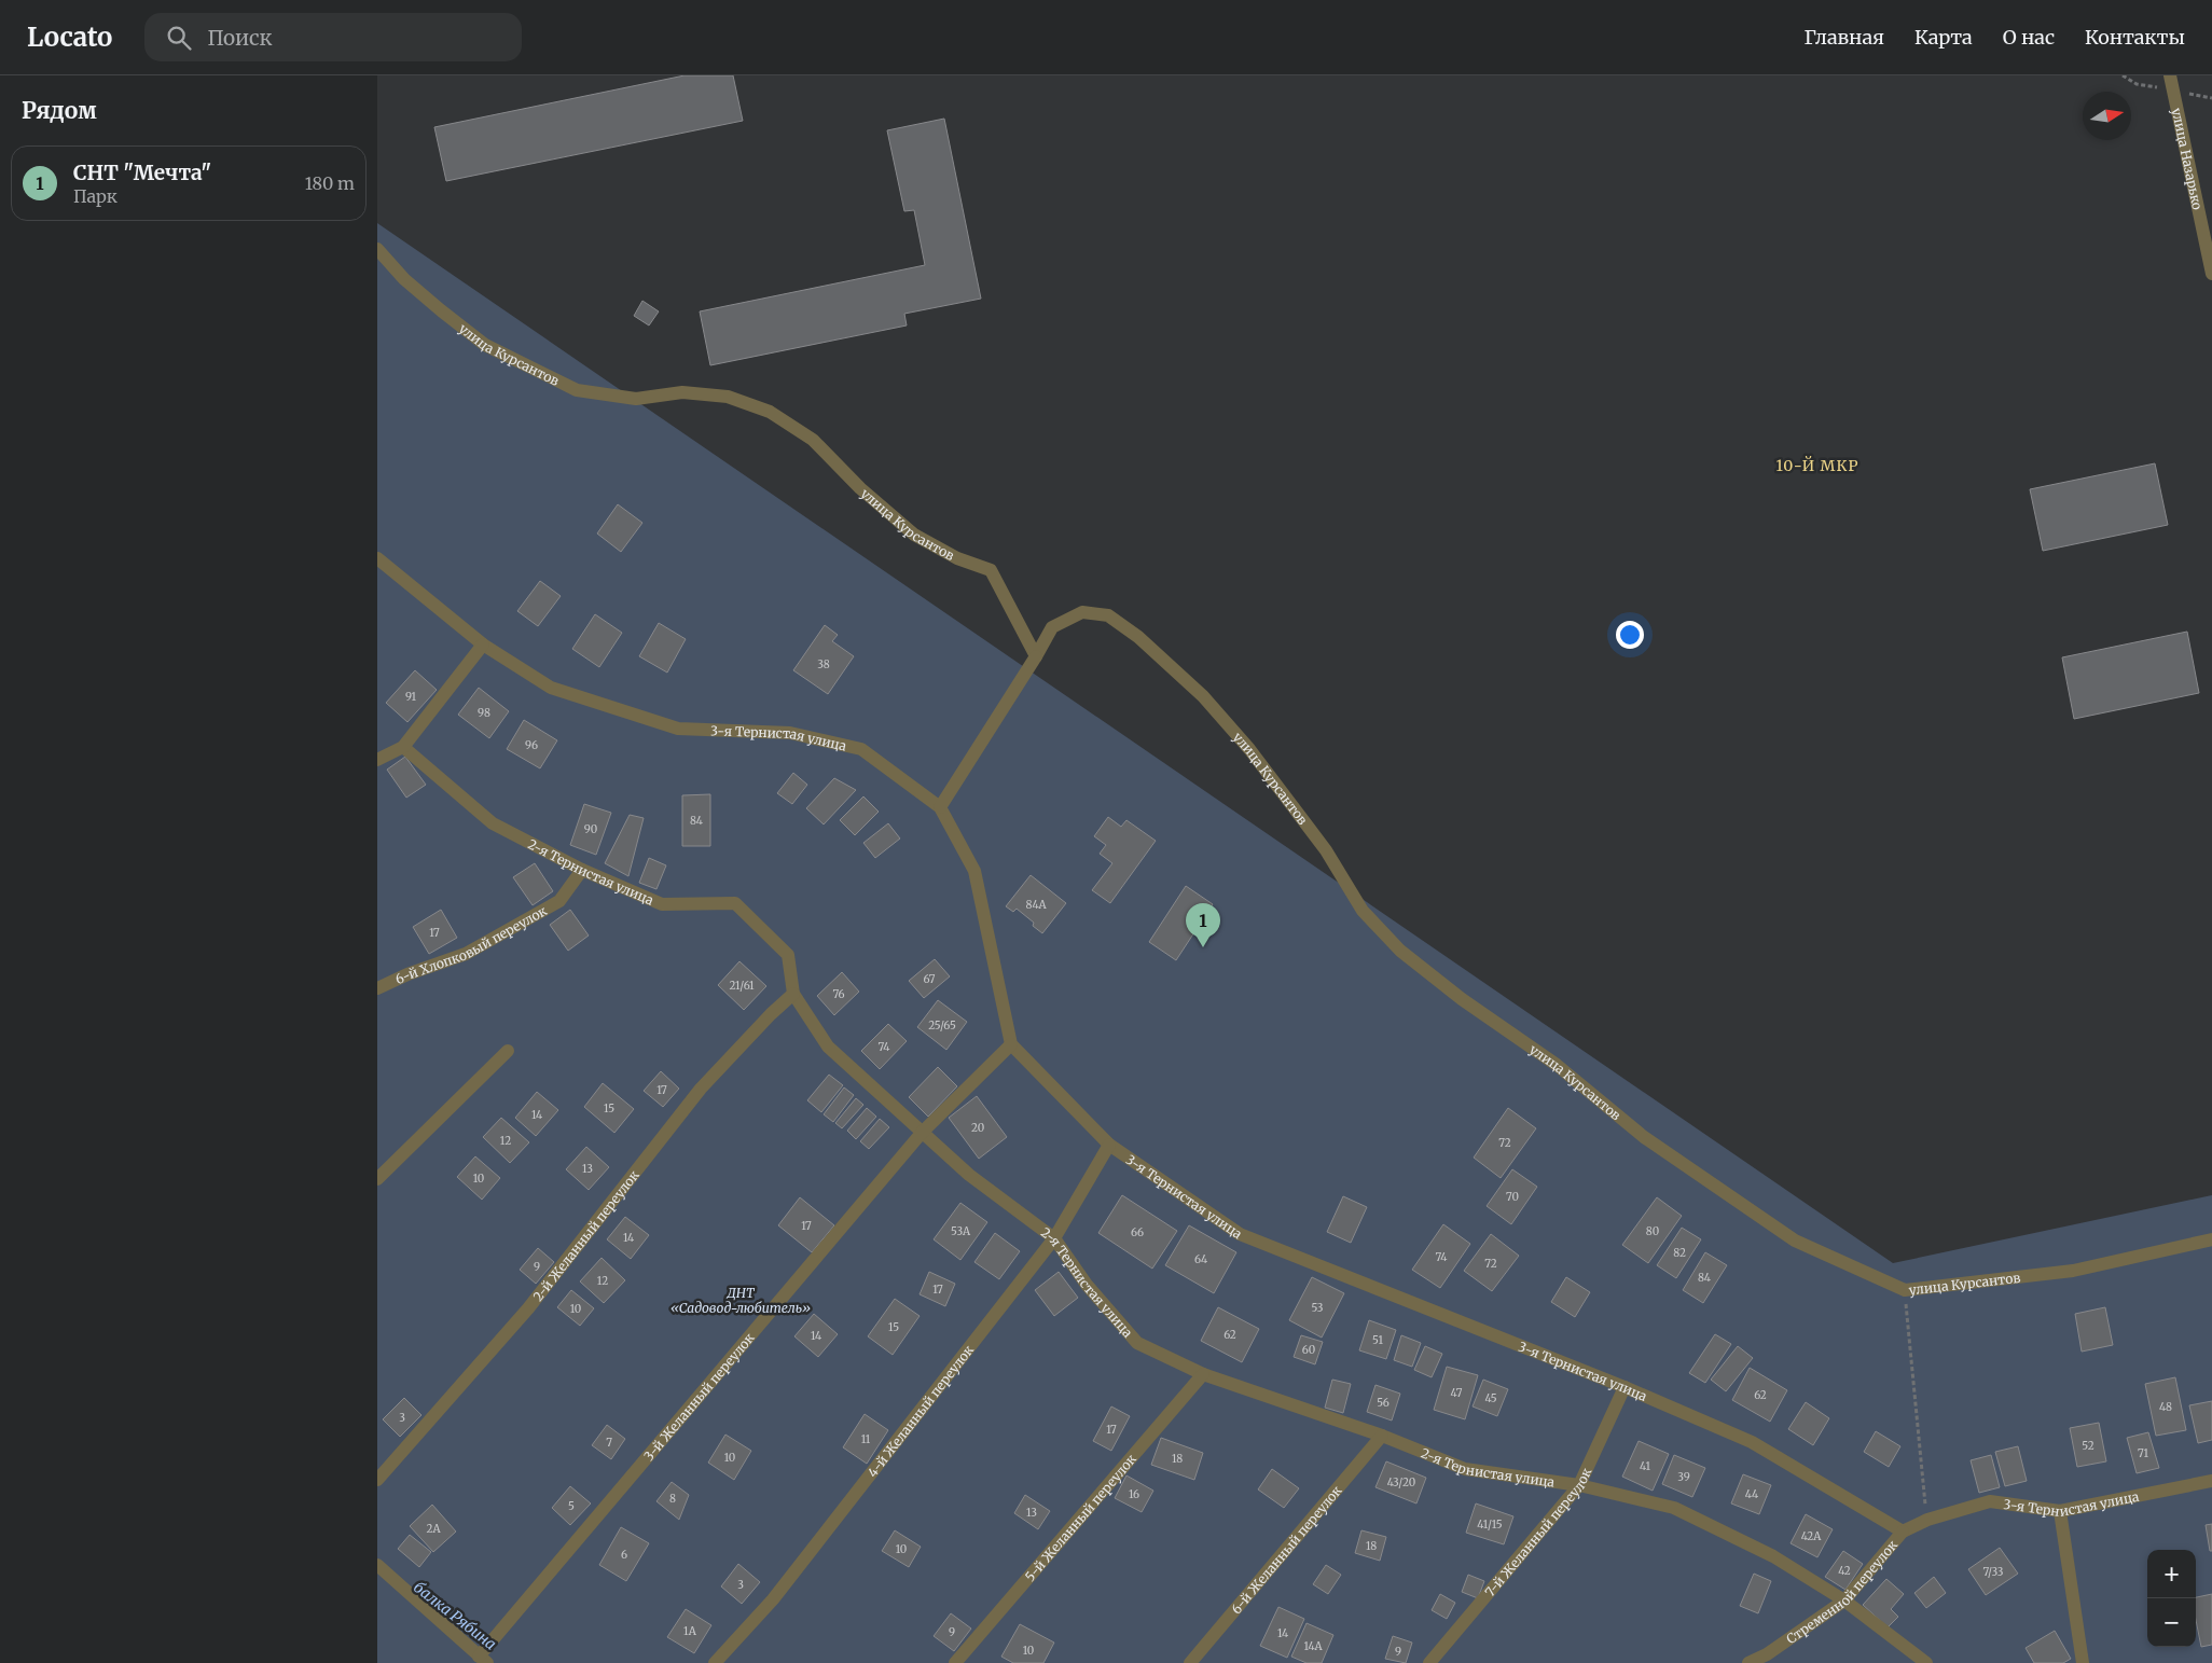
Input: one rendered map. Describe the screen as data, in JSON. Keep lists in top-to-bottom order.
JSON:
{
  "streets": {
    "street": [
      "улица Назарько",
      "улица Курсантов",
      "3-я Тернистая улица",
      "2-я Тернистая улица",
      "6-й Хлопковый переулок",
      "2-й Желанный переулок",
      "3-й Желанный переулок",
      "4-й Желанный переулок",
      "5-й Желанный переулок",
      "7-й Желанный переулок",
      "6-й Желанный переулок",
      "Стременной переулок"
    ]
  },
  "crossings": [
    ["3-я Тернистая улица", "3-й Желанный переулок"],
    ["3-я Тернистая улица", "4-й Желанный переулок"],
    ["3-я Тернистая улица", "7-й Желанный переулок"],
    ["3-я Тернистая улица", "Стременной переулок"],
    ["2-я Тернистая улица", "6-й Хлопковый переулок"],
    ["2-я Тернистая улица", "2-й Желанный переулок"],
    ["2-я Тернистая улица", "3-й Желанный переулок"],
    ["2-я Тернистая улица", "4-й Желанный переулок"],
    ["2-я Тернистая улица", "5-й Желанный переулок"],
    ["2-я Тернистая улица", "7-й Желанный переулок"],
    ["2-я Тернистая улица", "6-й Желанный переулок"],
    ["2-я Тернистая улица", "Стременной переулок"]
  ],
  "districts": ["10-Й МКР"],
  "water": ["балка Рябина"],
  "parks": ["ДНТ «Садовод-любитель»"],
  "house_numbers": [
    "38",
    "91",
    "98",
    "96",
    "84",
    "90",
    "84А",
    "17",
    "67",
    "21/61",
    "76",
    "25/65",
    "74",
    "17",
    "15",
    "14",
    "20",
    "12",
    "72",
    "13",
    "10",
    "70",
    "17",
    "53А",
    "80",
    "66",
    "14",
    "82",
    "74",
    "64",
    "72",
    "9",
    "84",
    "12",
    "17",
    "53",
    "10",
    "15",
    "62",
    "14",
    "51",
    "60",
    "47",
    "62",
    "45",
    "56",
    "48",
    "3",
    "17",
    "11",
    "7",
    "52",
    "71",
    "10",
    "18",
    "41",
    "39",
    "43/20",
    "16",
    "44",
    "8",
    "5",
    "13",
    "41/15",
    "2А",
    "42А",
    "18",
    "10",
    "6",
    "42",
    "7/33",
    "3",
    "1А",
    "9",
    "14",
    "14А",
    "10",
    "9"
  ],
  "north": "right",
  "page": {
    "header": "Locato",
    "search": "Поиск",
    "nav": [
      "Главная",
      "Карта",
      "О нас",
      "Контакты"
    ],
    "heading": "Рядом",
    "list": [
      {
        "mark": "1",
        "name": "СНТ \"Мечта\"",
        "note": "Парк",
        "value": "180 m"
      }
    ],
    "pins": "1",
    "map_buttons": ["+", "−"]
  }
}
